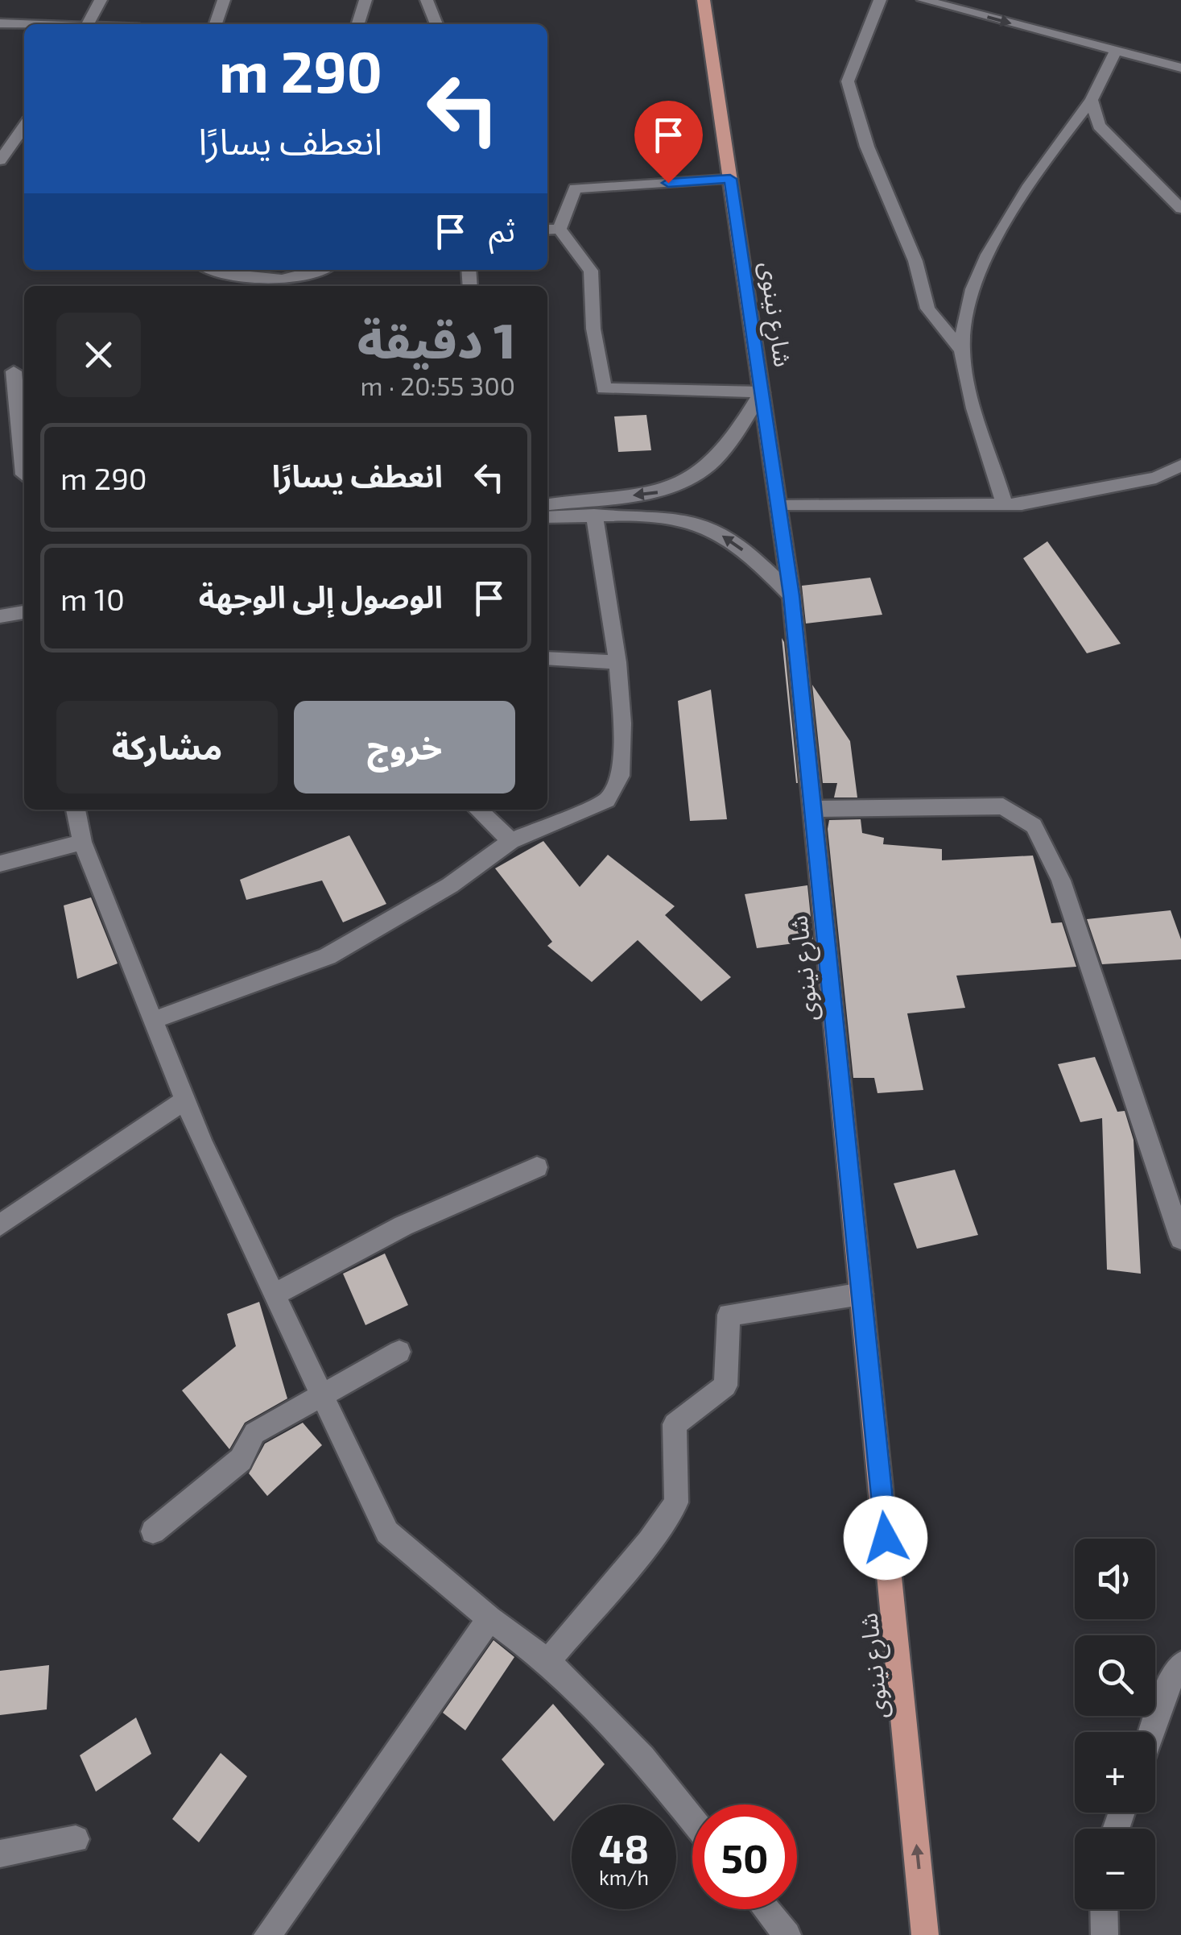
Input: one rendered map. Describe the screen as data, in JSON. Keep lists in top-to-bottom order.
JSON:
{
  "streets": {
    "main road": ["شارع نينوى"]
  },
  "page": {
    "turn": ["290 m", "انعطف يسارًا"],
    "then": "ثم",
    "heading": ["1 دقيقة", "300 m · 20:55"],
    "list": [
      {
        "name": "انعطف يسارًا",
        "value": "290 m"
      },
      {
        "name": "الوصول إلى الوجهة",
        "value": "10 m"
      }
    ],
    "buttons": ["خروج", "مشاركة"],
    "map_buttons": ["+", "−"],
    "speed": "48 km/h",
    "limit": "50"
  }
}
